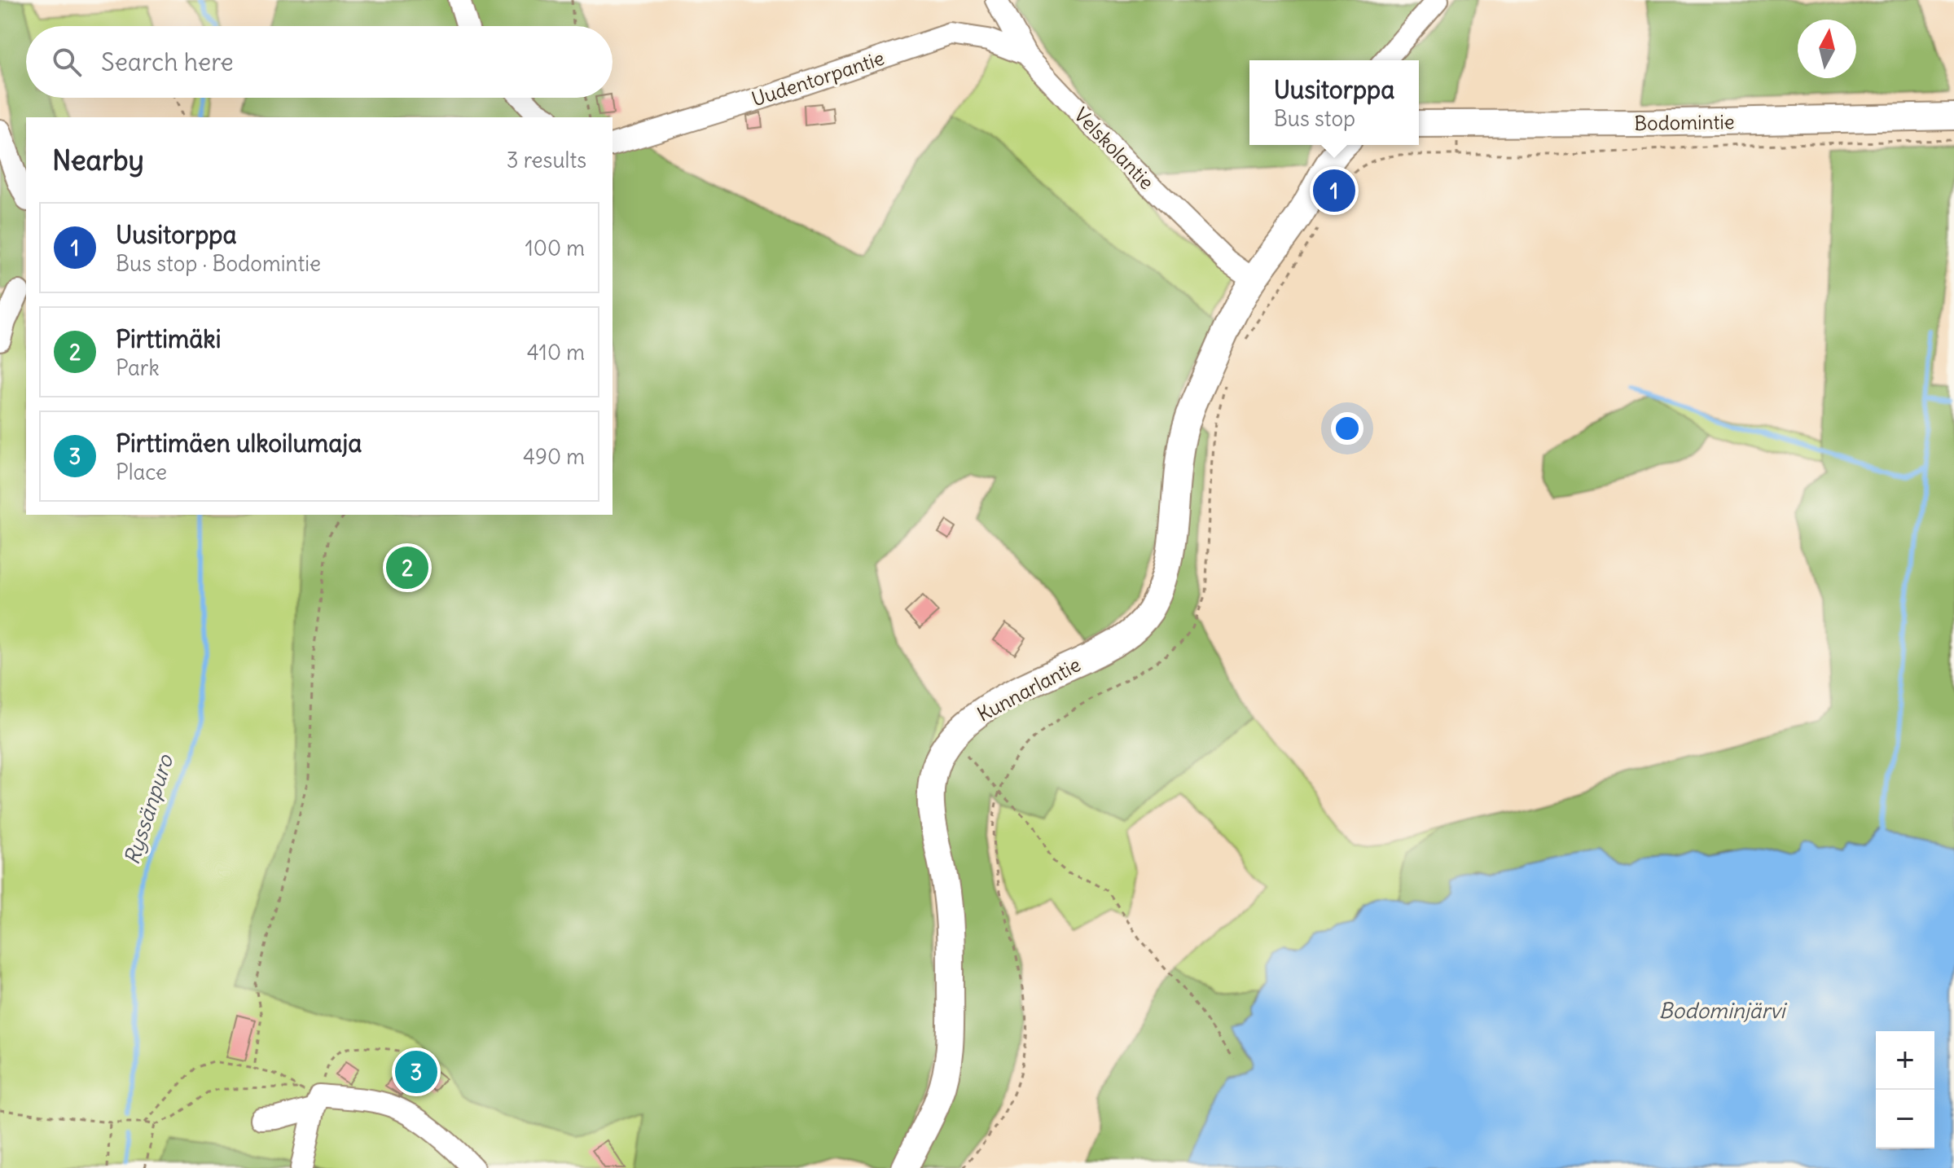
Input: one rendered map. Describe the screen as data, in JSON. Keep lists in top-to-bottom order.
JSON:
{
  "streets": {
    "main road": ["Bodomintie", "Kunnarlantie"],
    "street": ["Uudentorpantie", "Velskolantie"]
  },
  "crossings": [
    ["Uudentorpantie", "Velskolantie"],
    ["Velskolantie", "Kunnarlantie"]
  ],
  "water": ["Ryssänpuro", "Bodominjärvi"],
  "north": "top",
  "page": {
    "search": "Search here",
    "popup": ["Uusitorppa", "Bus stop"],
    "heading": ["Nearby", "3 results"],
    "pins": ["1", "2", "3"],
    "list": [
      {
        "mark": "1",
        "name": "Uusitorppa",
        "note": "Bus stop · Bodomintie",
        "value": "100 m"
      },
      {
        "mark": "2",
        "name": "Pirttimäki",
        "note": "Park",
        "value": "410 m"
      },
      {
        "mark": "3",
        "name": "Pirttimäen ulkoilumaja",
        "note": "Place",
        "value": "490 m"
      }
    ],
    "map_buttons": ["+", "−"]
  }
}
